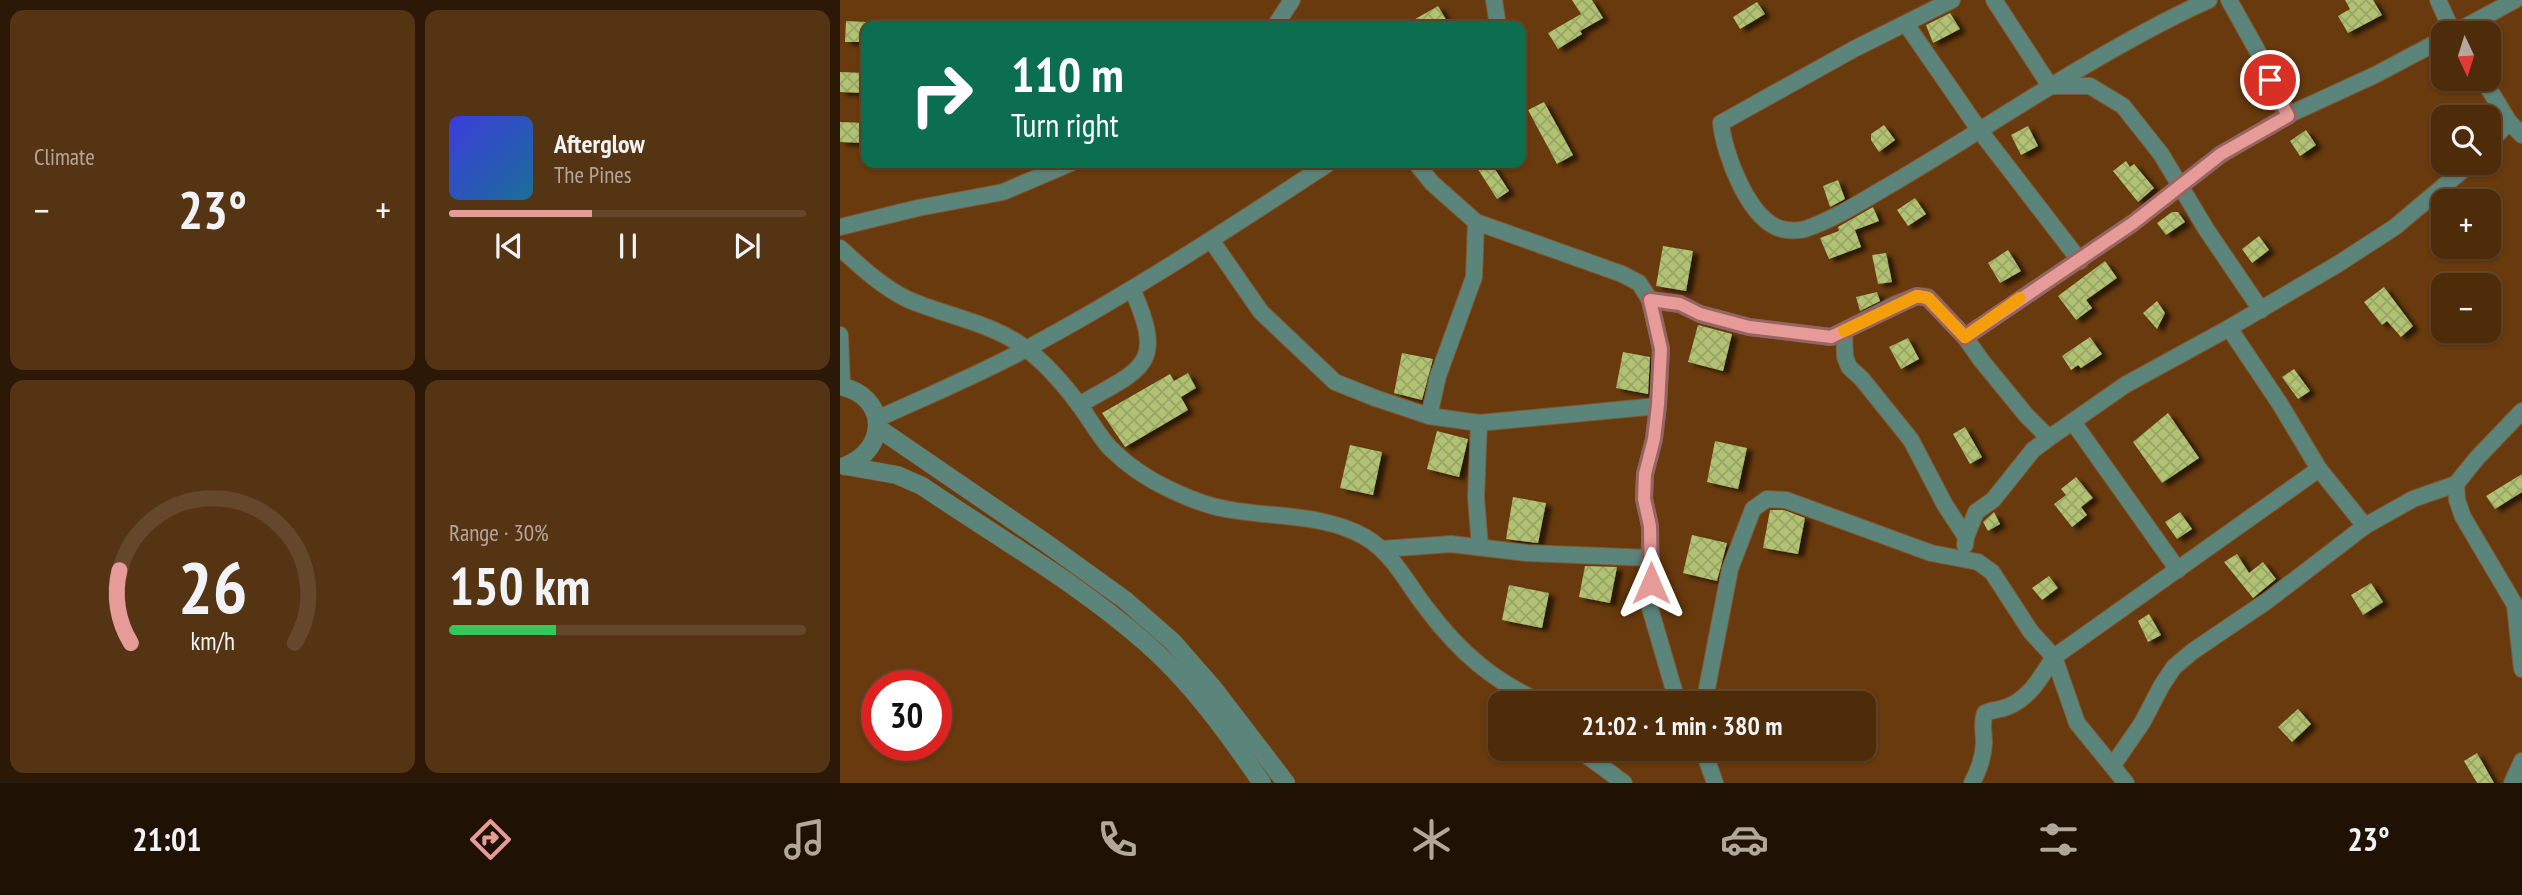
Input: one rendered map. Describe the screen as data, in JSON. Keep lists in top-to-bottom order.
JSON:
{
  "north": "bottom",
  "page": {
    "tile": [
      "Climate",
      ["Range · 30%", "150 km"]
    ],
    "map_buttons": ["+", "−"],
    "turn": ["110 m", "Turn right"],
    "song": ["Afterglow", "The Pines"],
    "heat": ["−", "23°", "+"],
    "limit": "30",
    "trip": "21:02 · 1 min · 380 m",
    "tabs": ["21:01", "23°"],
    "gauge": ["26", "km/h"]
  }
}
